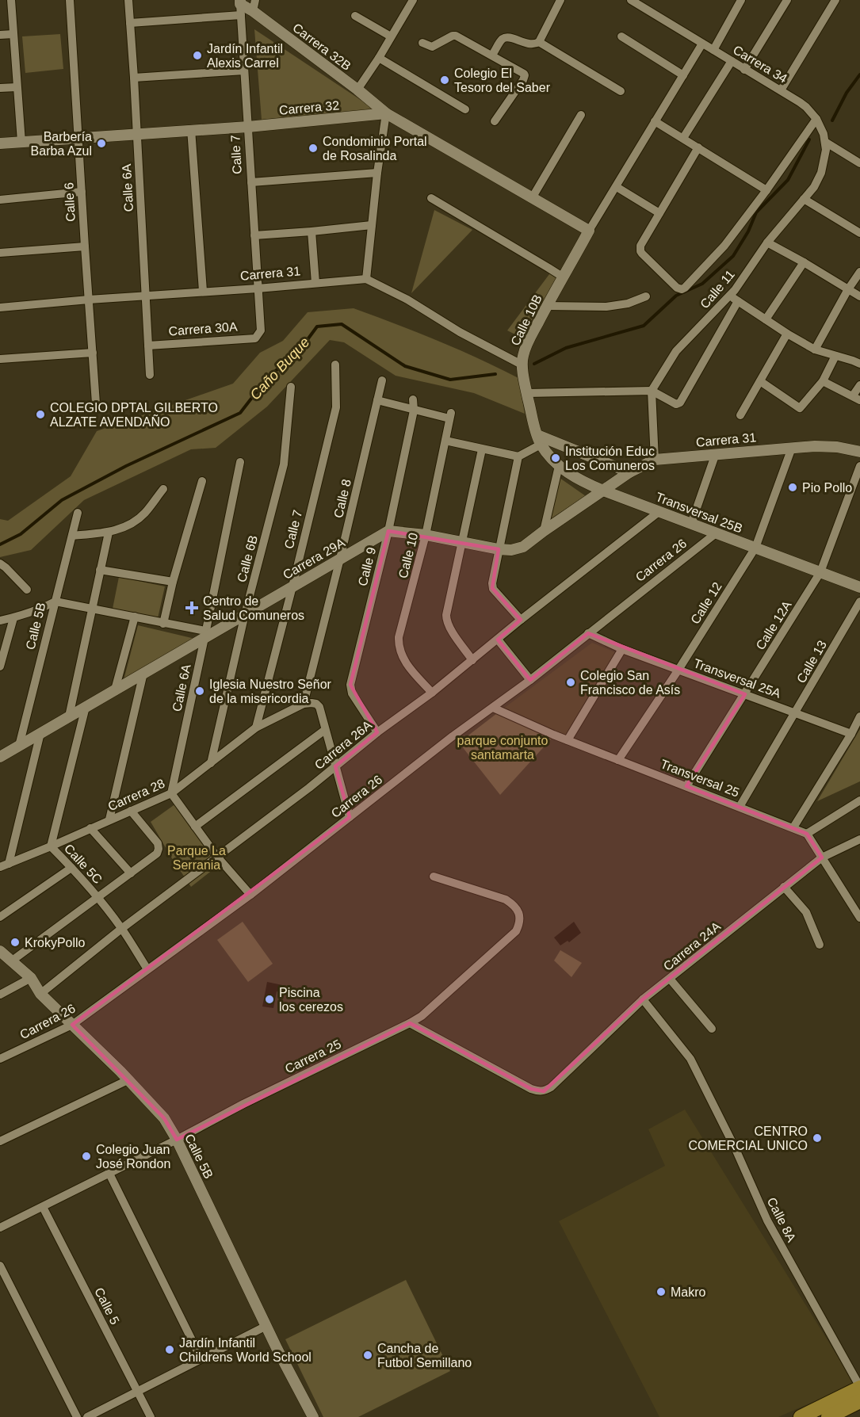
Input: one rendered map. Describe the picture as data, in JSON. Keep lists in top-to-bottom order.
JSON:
{
  "streets": {
    "street": [
      "Carrera 32B",
      "Carrera 34",
      "Carrera 32",
      "Calle 7",
      "Calle 6A",
      "Calle 6",
      "Carrera 31",
      "Calle 11",
      "Calle 10B",
      "Carrera 30A",
      "Calle 8",
      "Transversal 25B",
      "Calle 10",
      "Calle 6B",
      "Carrera 29A",
      "Carrera 26",
      "Calle 9",
      "Calle 12",
      "Calle 12A",
      "Calle 5B",
      "Calle 13",
      "Transversal 25A",
      "Carrera 26A",
      "Transversal 25",
      "Carrera 28",
      "Calle 5C",
      "Carrera 24A",
      "Carrera 25",
      "Calle 8A",
      "Calle 5"
    ]
  },
  "crossings": [
    ["Carrera 32B", "Carrera 32"],
    ["Carrera 32B", "Calle 7"],
    ["Carrera 34", "Calle 11"],
    ["Carrera 34", "Calle 10B"],
    ["Carrera 32", "Calle 7"],
    ["Carrera 32", "Calle 6A"],
    ["Carrera 32", "Calle 6"],
    ["Calle 7", "Carrera 31"],
    ["Calle 7", "Carrera 30A"],
    ["Calle 7", "Carrera 29A"],
    ["Calle 7", "Carrera 28"],
    ["Calle 6A", "Carrera 31"],
    ["Calle 6A", "Carrera 30A"],
    ["Calle 6A", "Carrera 29A"],
    ["Calle 6A", "Carrera 28"],
    ["Calle 6", "Carrera 31"],
    ["Carrera 31", "Transversal 25B"],
    ["Carrera 31", "Calle 12"],
    ["Calle 10B", "Transversal 25B"],
    ["Calle 8", "Carrera 29A"],
    ["Calle 8", "Carrera 28"],
    ["Transversal 25B", "Carrera 26"],
    ["Transversal 25B", "Calle 12"],
    ["Transversal 25B", "Calle 12A"],
    ["Transversal 25B", "Carrera 26A"],
    ["Calle 10", "Calle 9"],
    ["Calle 10", "Carrera 26A"],
    ["Calle 6B", "Carrera 29A"],
    ["Calle 6B", "Carrera 28"],
    ["Carrera 29A", "Calle 9"],
    ["Carrera 29A", "Calle 5B"],
    ["Carrera 29A", "Calle 5C"],
    ["Carrera 26", "Calle 5B"],
    ["Carrera 26", "Transversal 25A"],
    ["Carrera 26", "Transversal 25"],
    ["Carrera 26", "Calle 5C"],
    ["Calle 9", "Carrera 26A"],
    ["Calle 12", "Transversal 25A"],
    ["Calle 12", "Transversal 25"],
    ["Calle 12A", "Transversal 25A"],
    ["Calle 12A", "Transversal 25"],
    ["Calle 5B", "Carrera 26A"],
    ["Calle 5B", "Carrera 25"],
    ["Calle 13", "Transversal 25A"],
    ["Calle 13", "Transversal 25"],
    ["Carrera 26A", "Calle 5C"],
    ["Carrera 28", "Calle 5C"],
    ["Carrera 24A", "Carrera 25"],
    ["Carrera 24A", "Calle 8A"],
    ["Carrera 25", "Calle 5"]
  ],
  "water": ["Caño Buque"],
  "parks": ["parque conjunto santamarta", "Parque La Serrania"],
  "places": {
    "other": [
      "Jardín Infantil Alexis Carrel",
      "Colegio El Tesoro del Saber",
      "Barbería Barba Azul",
      "Condominio Portal de Rosalinda",
      "COLEGIO DPTAL GILBERTO ALZATE AVENDAÑO",
      "Institución Educ Los Comuneros",
      "Pio Pollo",
      "Colegio San Francisco de Asís",
      "Iglesia Nuestro Señor de la misericordia",
      "KrokyPollo",
      "Piscina los cerezos",
      "CENTRO COMERCIAL UNICO",
      "Colegio Juan José Rondon",
      "Makro",
      "Jardín Infantil Childrens World School",
      "Cancha de Futbol Semillano"
    ],
    "health": ["Centro de Salud Comuneros"]
  }
}
